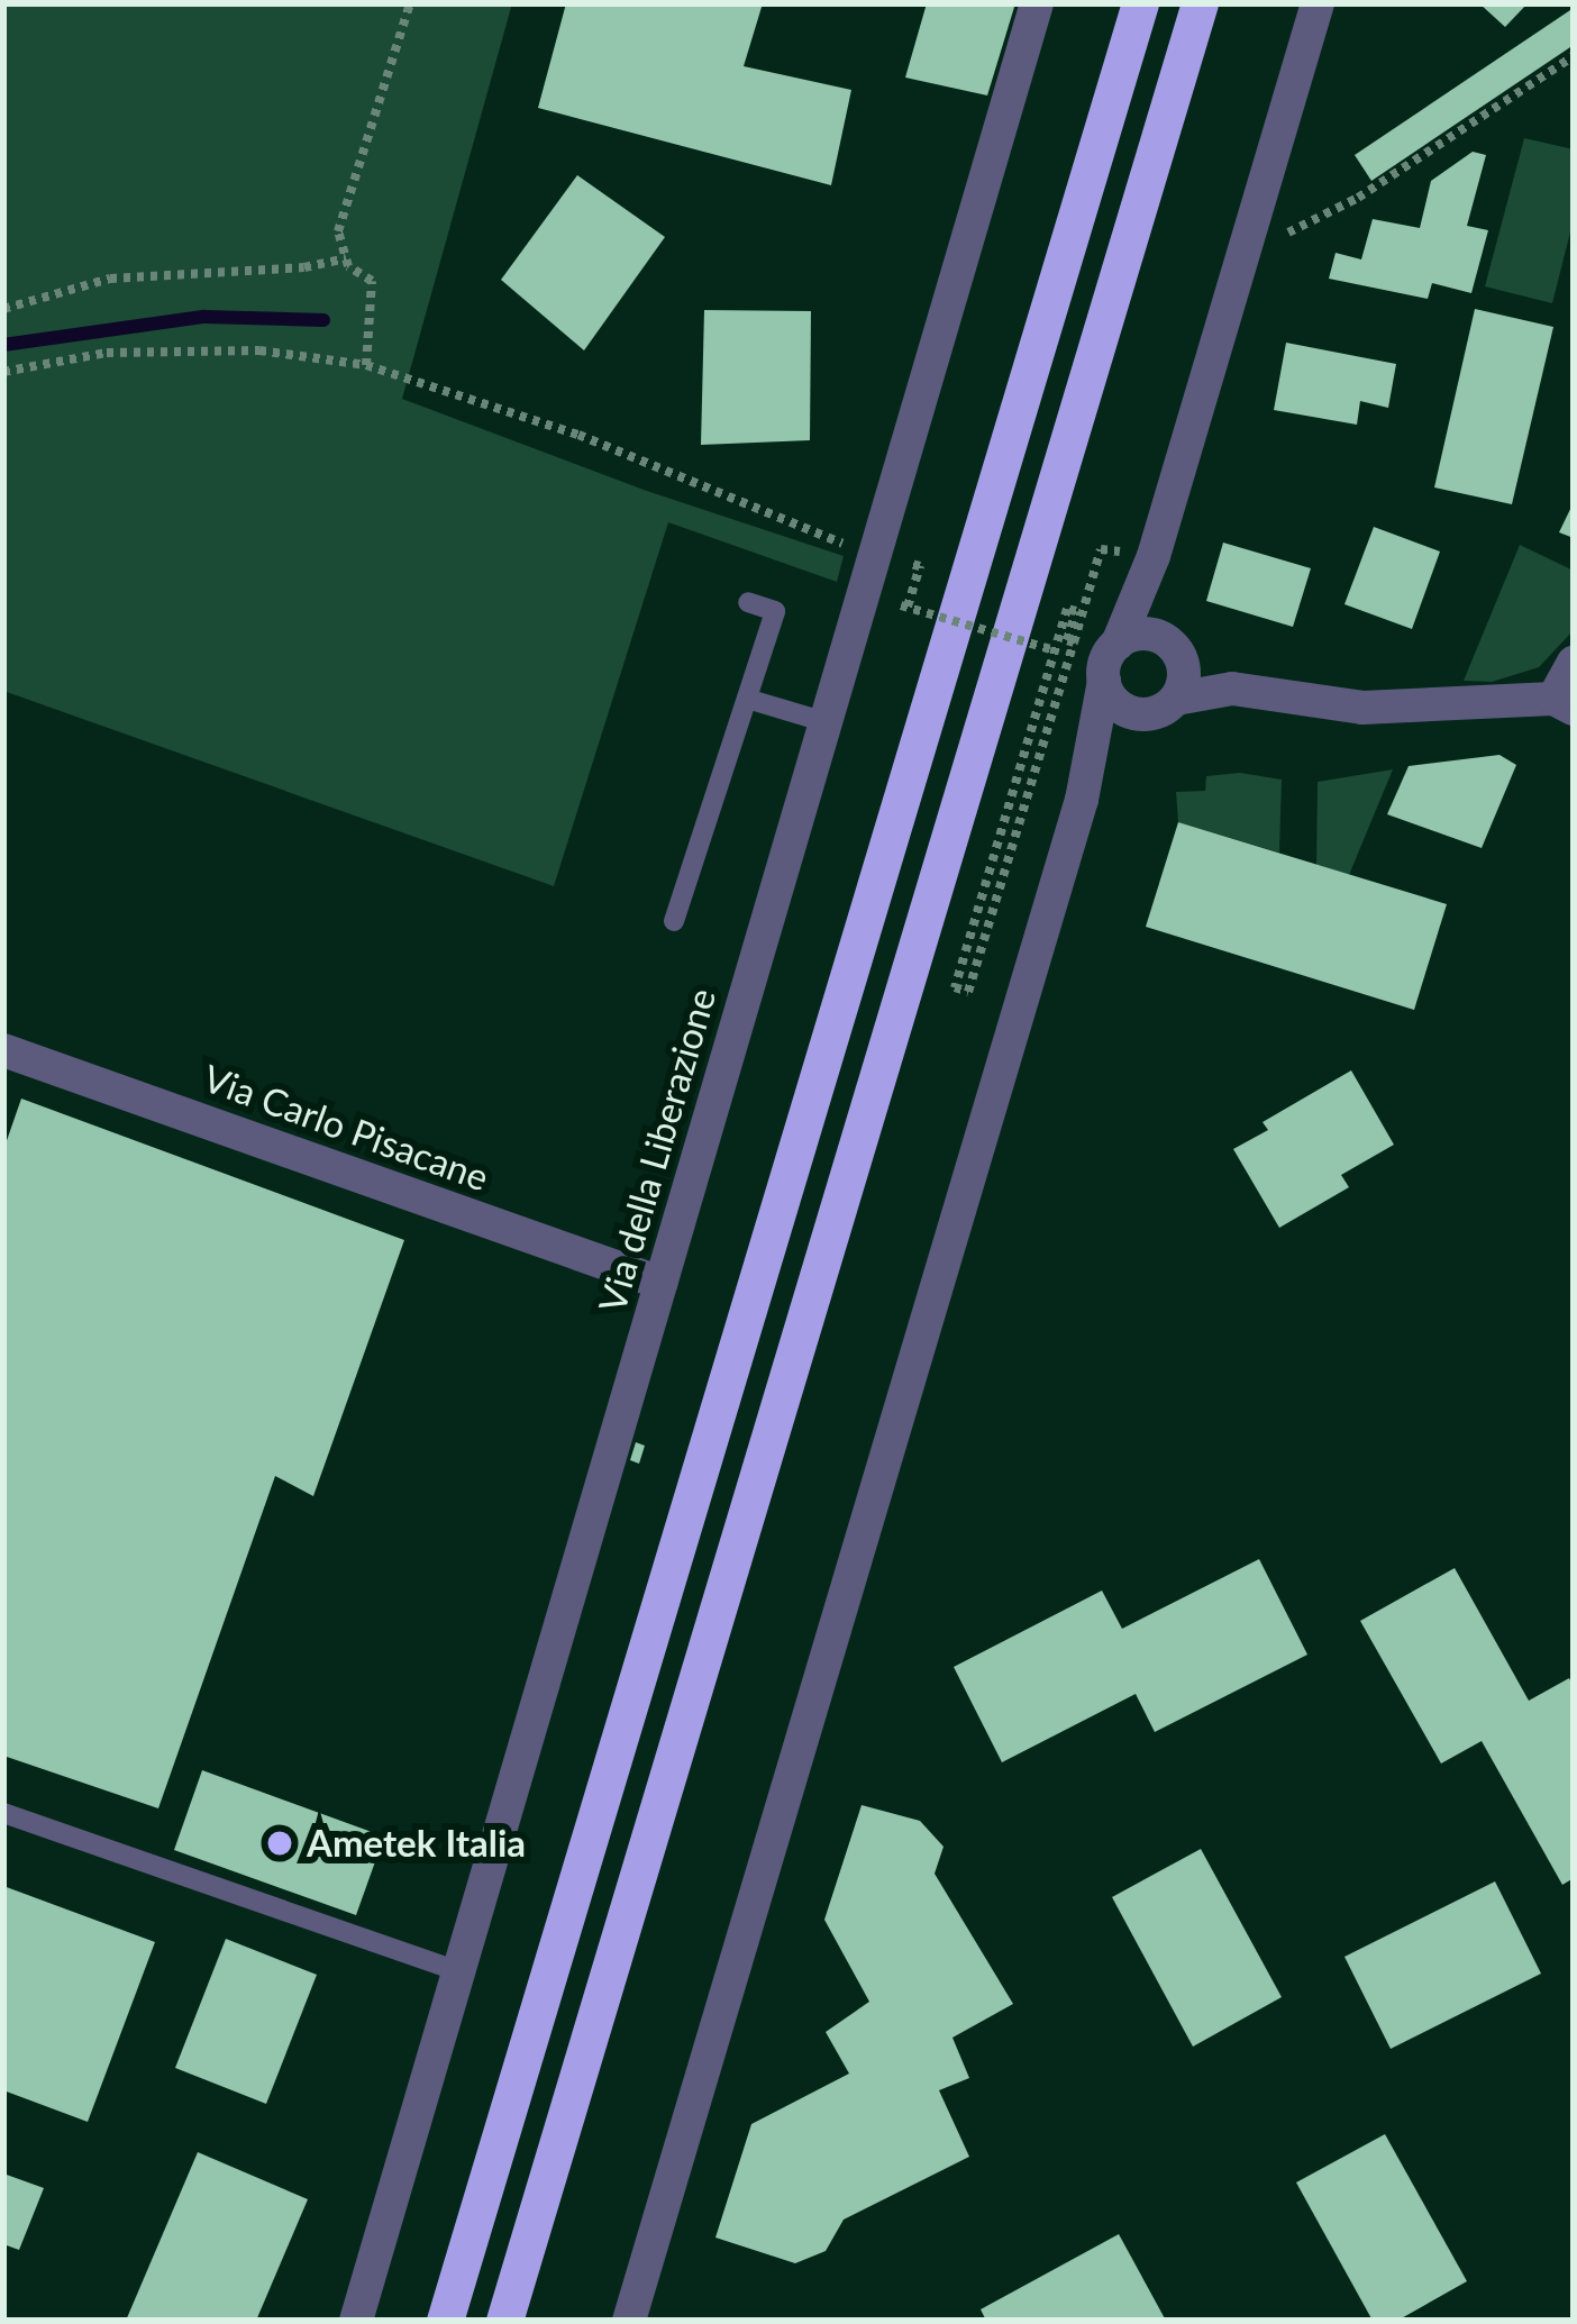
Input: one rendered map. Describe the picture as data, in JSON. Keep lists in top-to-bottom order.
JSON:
{
  "streets": {
    "street": ["Via Carlo Pisacane", "Via della Liberazione"]
  },
  "crossings": [
    ["Via Carlo Pisacane", "Via della Liberazione"]
  ],
  "places": ["Ametek Italia"]
}
